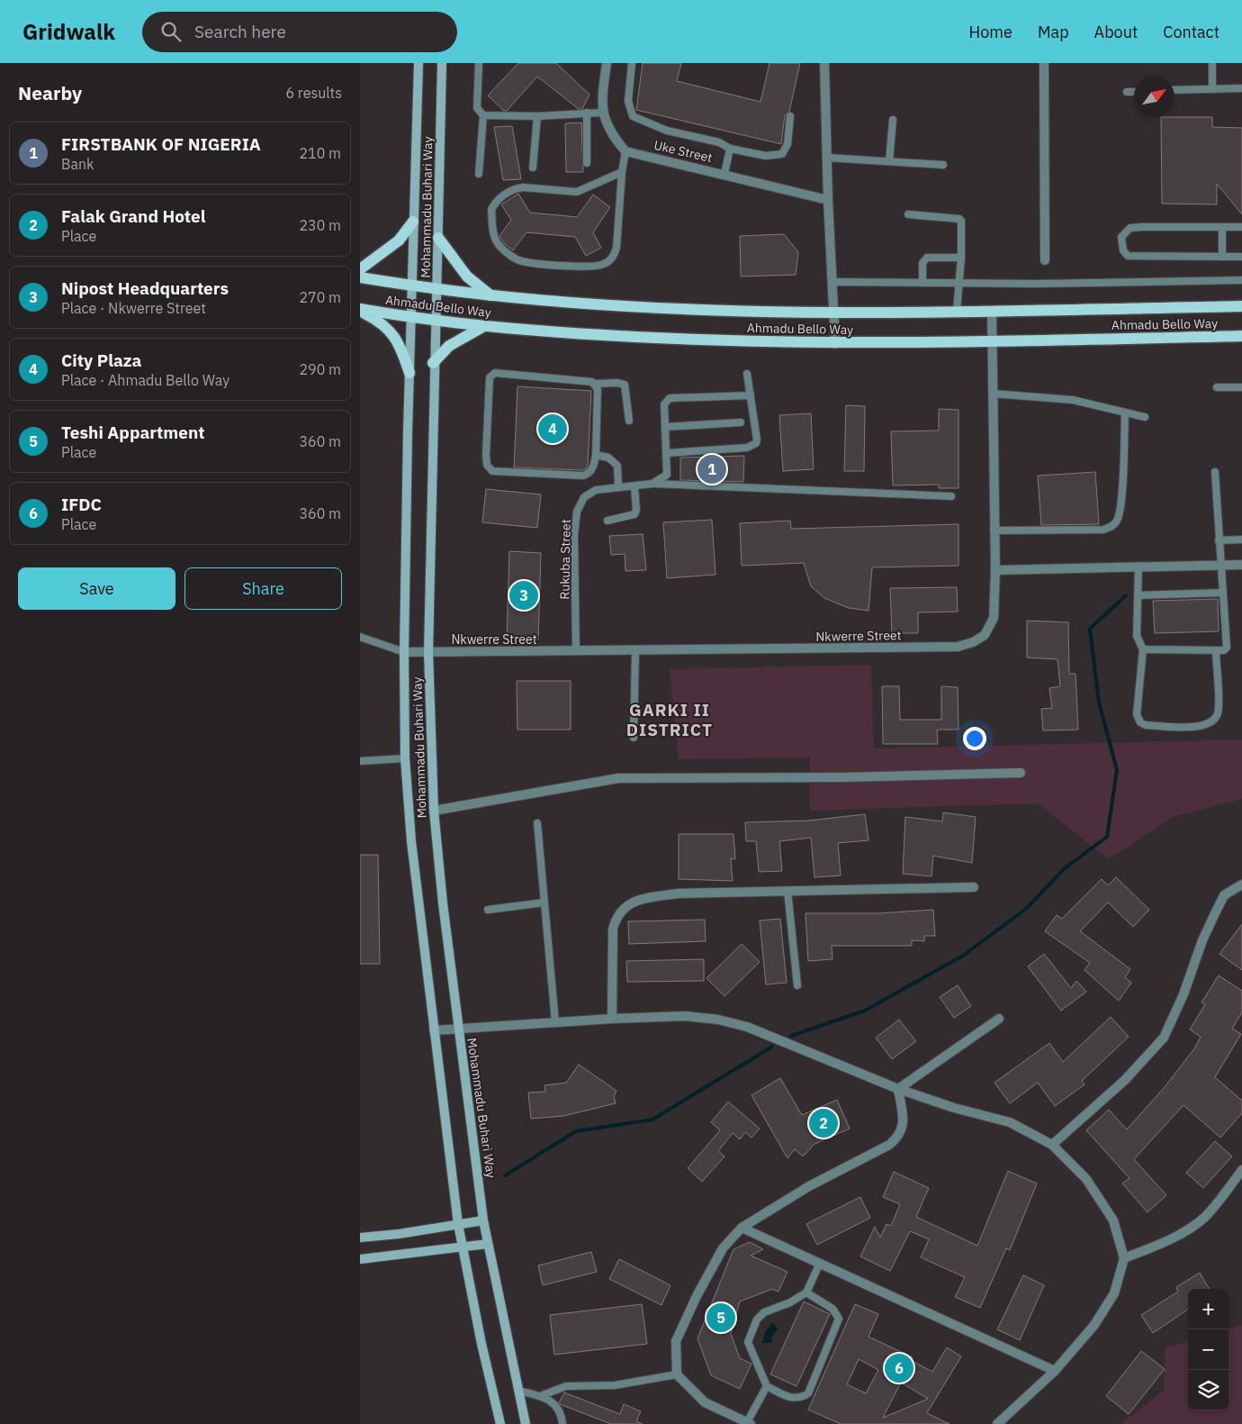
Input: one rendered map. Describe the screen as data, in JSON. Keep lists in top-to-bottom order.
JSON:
{
  "streets": {
    "main road": ["Mohammadu Buhari Way", "Ahmadu Bello Way"],
    "street": ["Uke Street", "Nkwerre Street"],
    "lane": ["Rukuba Street"]
  },
  "crossings": [
    ["Mohammadu Buhari Way", "Ahmadu Bello Way"],
    ["Mohammadu Buhari Way", "Nkwerre Street"],
    ["Ahmadu Bello Way", "Nkwerre Street"],
    ["Rukuba Street", "Nkwerre Street"]
  ],
  "districts": ["GARKI II DISTRICT"],
  "north": "top right",
  "page": {
    "header": "Gridwalk",
    "search": "Search here",
    "nav": [
      "Home",
      "Map",
      "About",
      "Contact"
    ],
    "heading": ["Nearby", "6 results"],
    "list": [
      {
        "mark": "1",
        "name": "FIRSTBANK OF NIGERIA",
        "note": "Bank",
        "value": "210 m"
      },
      {
        "mark": "2",
        "name": "Falak Grand Hotel",
        "note": "Place",
        "value": "230 m"
      },
      {
        "mark": "3",
        "name": "Nipost Headquarters",
        "note": "Place · Nkwerre Street",
        "value": "270 m"
      },
      {
        "mark": "4",
        "name": "City Plaza",
        "note": "Place · Ahmadu Bello Way",
        "value": "290 m"
      },
      {
        "mark": "5",
        "name": "Teshi Appartment",
        "note": "Place",
        "value": "360 m"
      },
      {
        "mark": "6",
        "name": "IFDC",
        "note": "Place",
        "value": "360 m"
      }
    ],
    "pins": [
      "4",
      "1",
      "3",
      "2",
      "5",
      "6"
    ],
    "buttons": ["Save", "Share"],
    "map_buttons": ["+", "−"]
  }
}
